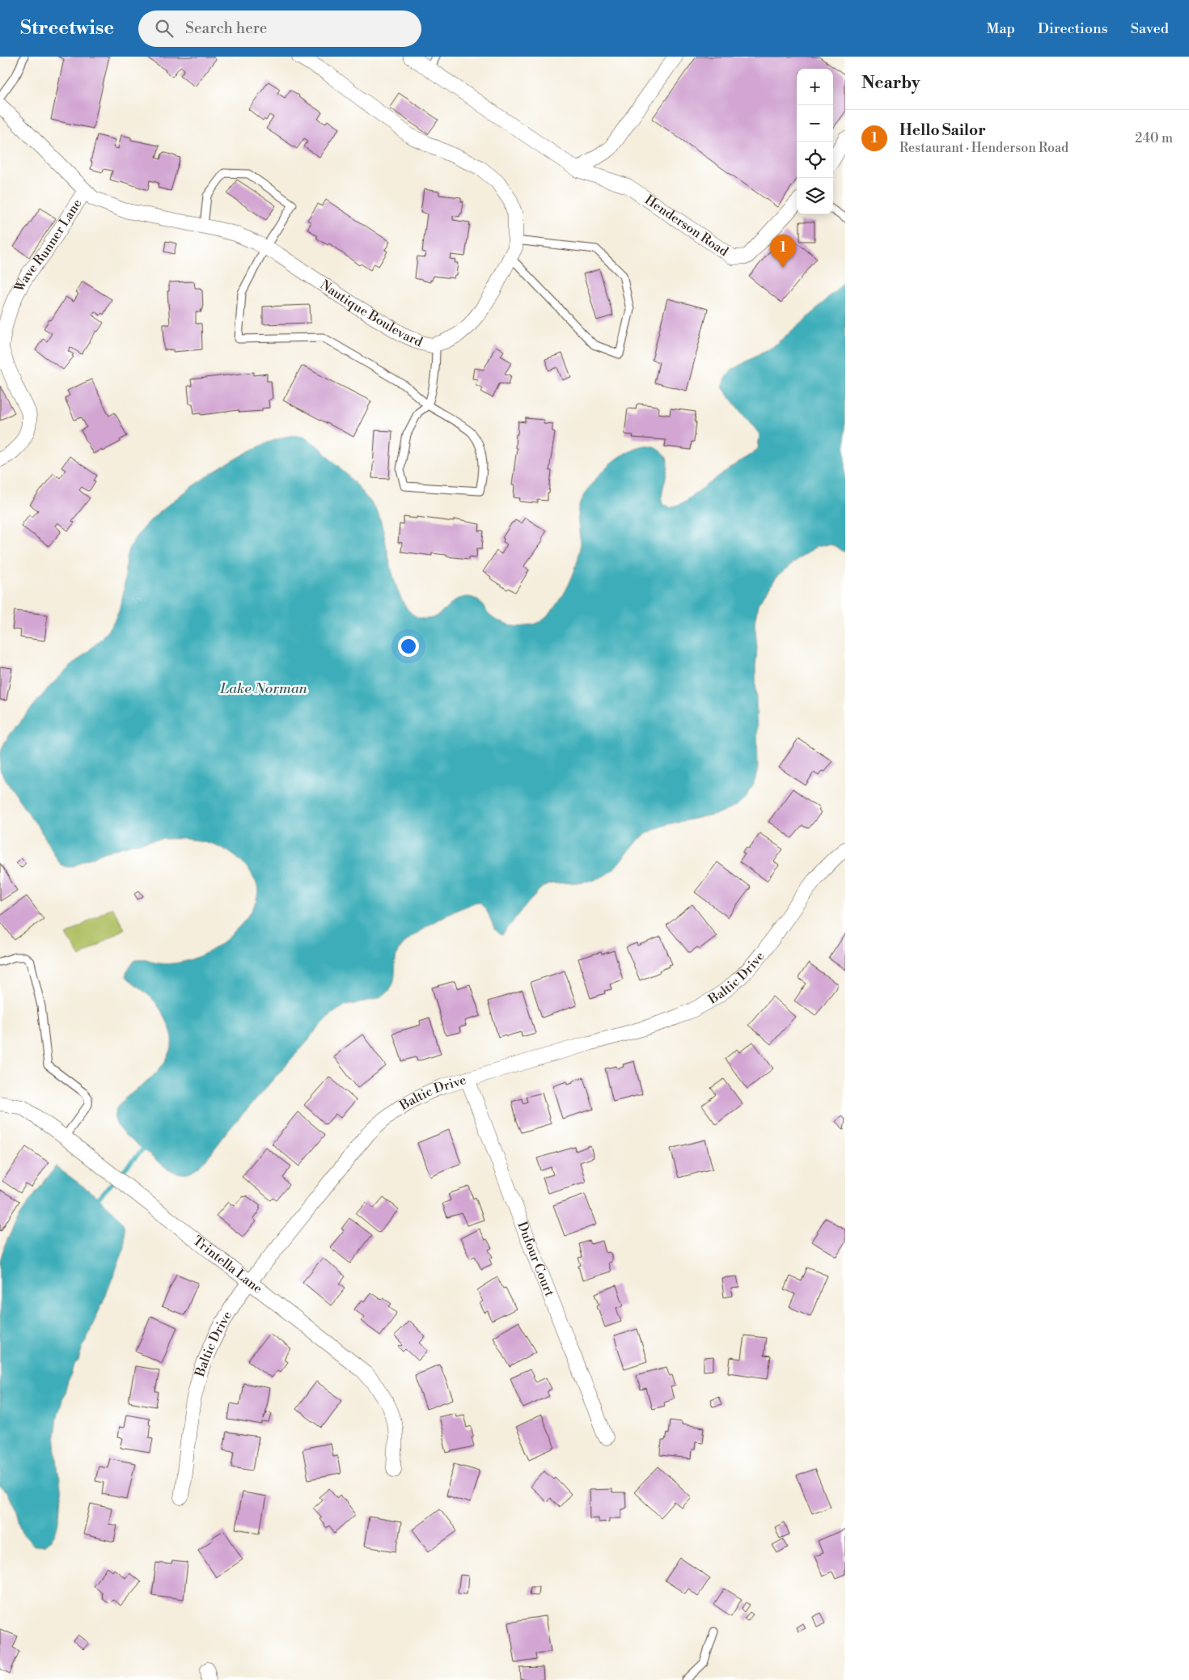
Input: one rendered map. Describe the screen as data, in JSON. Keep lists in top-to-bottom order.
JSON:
{
  "streets": {
    "street": [
      "Henderson Road",
      "Wave Runner Lane",
      "Nautique Boulevard",
      "Baltic Drive",
      "Dufour Court",
      "Trintella Lane"
    ]
  },
  "crossings": [
    ["Wave Runner Lane", "Nautique Boulevard"],
    ["Baltic Drive", "Dufour Court"],
    ["Baltic Drive", "Trintella Lane"]
  ],
  "water": ["Lake Norman"],
  "page": {
    "header": "Streetwise",
    "search": "Search here",
    "nav": ["Map", "Directions", "Saved"],
    "heading": "Nearby",
    "map_buttons": ["+", "−"],
    "list": [
      {
        "mark": "1",
        "name": "Hello Sailor",
        "note": "Restaurant · Henderson Road",
        "value": "240 m"
      }
    ],
    "pins": "1"
  }
}
